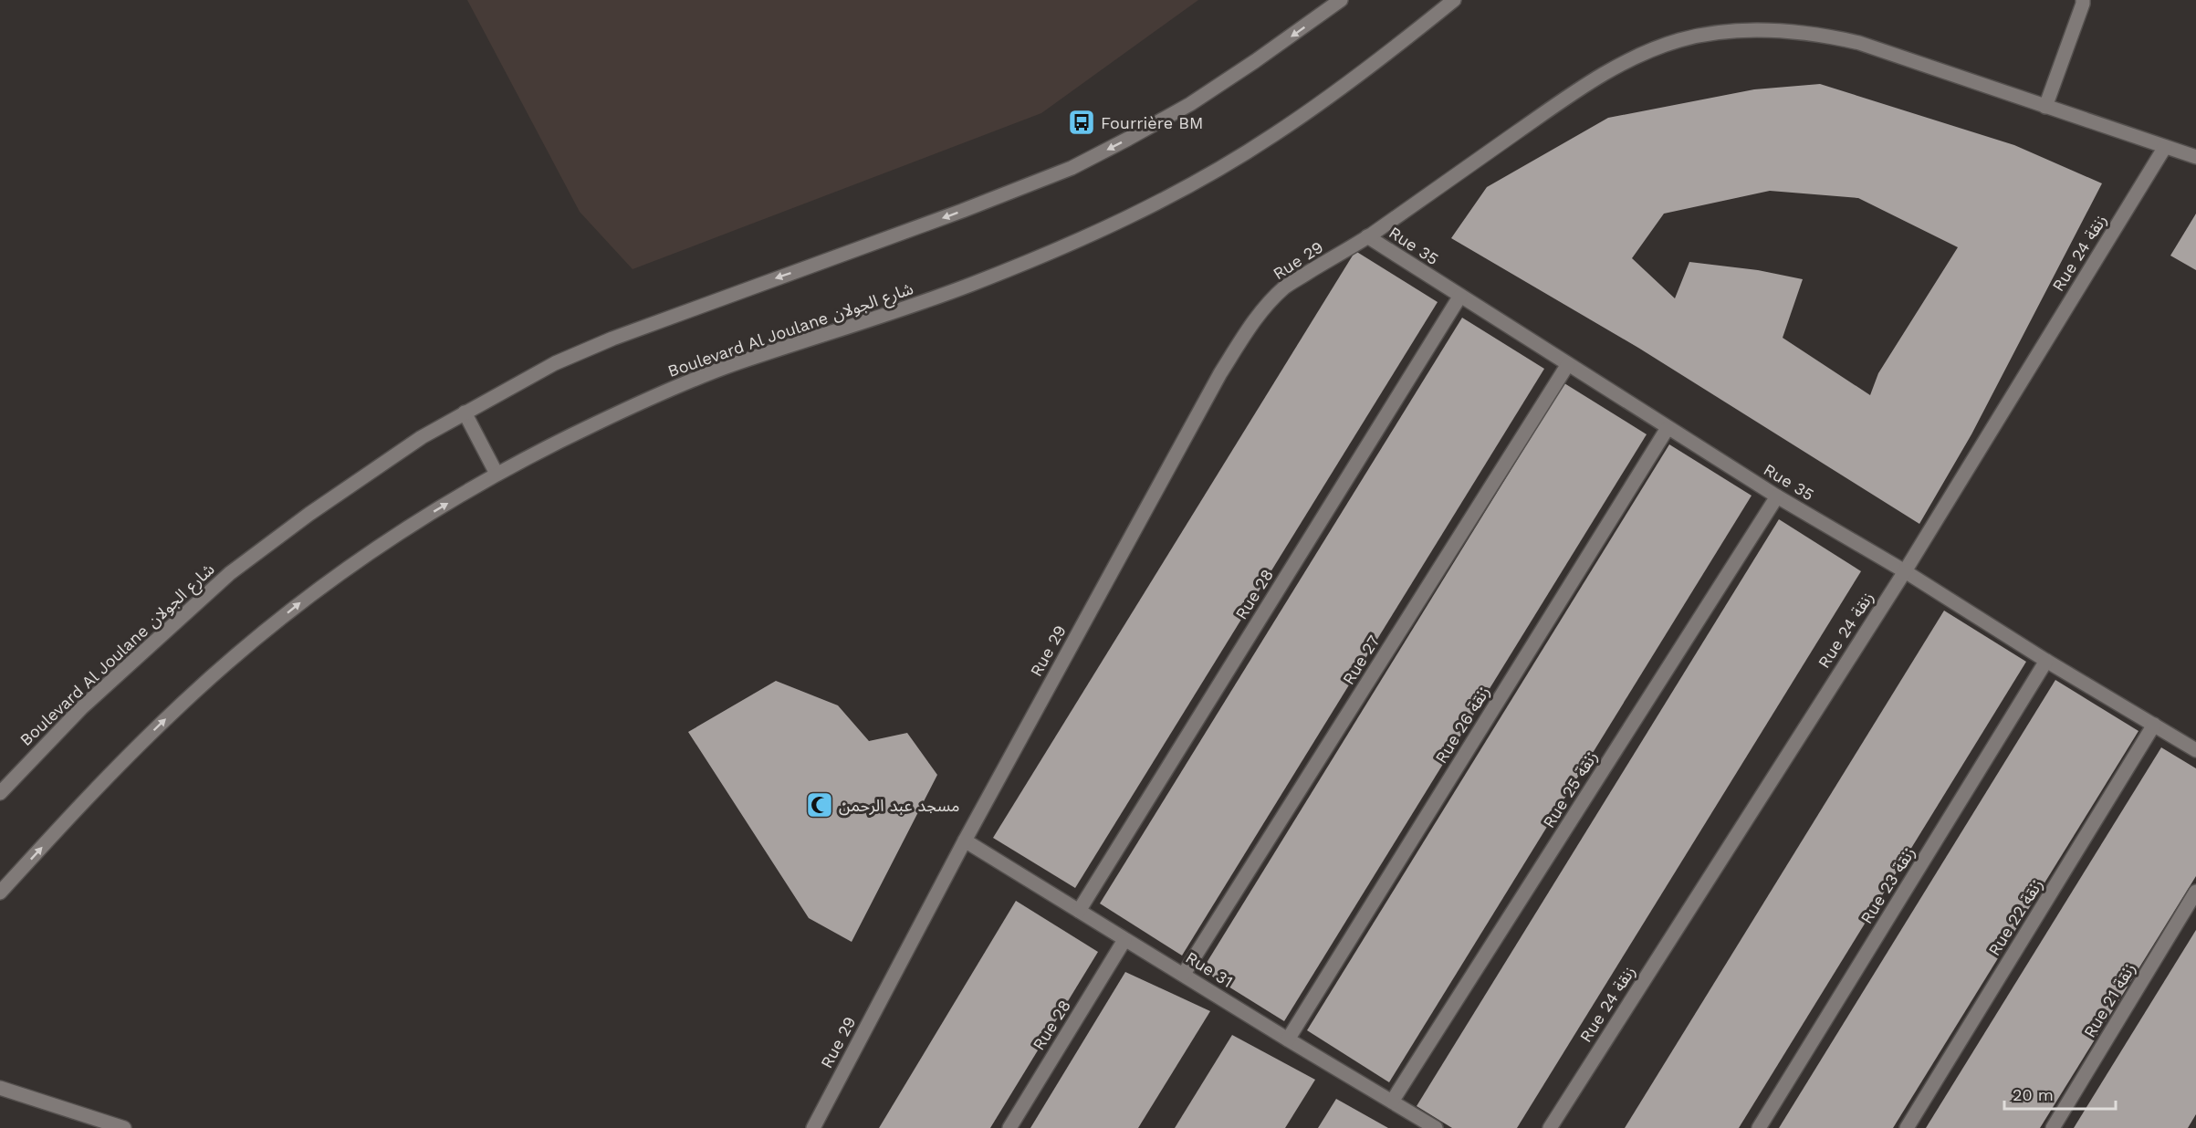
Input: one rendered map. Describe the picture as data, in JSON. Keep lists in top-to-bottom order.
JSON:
{
  "streets": {
    "street": [
      "Rue 35",
      "Rue 24 زنقة",
      "Rue 29",
      "Boulevard Al Joulane شارع الجولان",
      "Rue 28",
      "Rue 27",
      "Rue 26 زنقة",
      "Rue 25 زنقة",
      "Rue 23 زنقة",
      "Rue 22 زنقة",
      "Rue 31",
      "Rue 21 زنقة"
    ]
  },
  "crossings": [
    ["Rue 35", "Rue 24 زنقة"],
    ["Rue 35", "Rue 29"],
    ["Rue 35", "Rue 28"],
    ["Rue 35", "Rue 27"],
    ["Rue 35", "Rue 26 زنقة"],
    ["Rue 35", "Rue 25 زنقة"],
    ["Rue 35", "Rue 23 زنقة"],
    ["Rue 35", "Rue 22 زنقة"],
    ["Rue 24 زنقة", "Rue 29"],
    ["Rue 29", "Rue 31"],
    ["Rue 28", "Rue 31"],
    ["Rue 27", "Rue 31"],
    ["Rue 26 زنقة", "Rue 31"],
    ["Rue 25 زنقة", "Rue 31"]
  ],
  "places": {
    "bus stop": ["Fourrière BM"],
    "mosque": ["مسجد عبد الرحمن"]
  },
  "scale_bar": "20 m"
}
